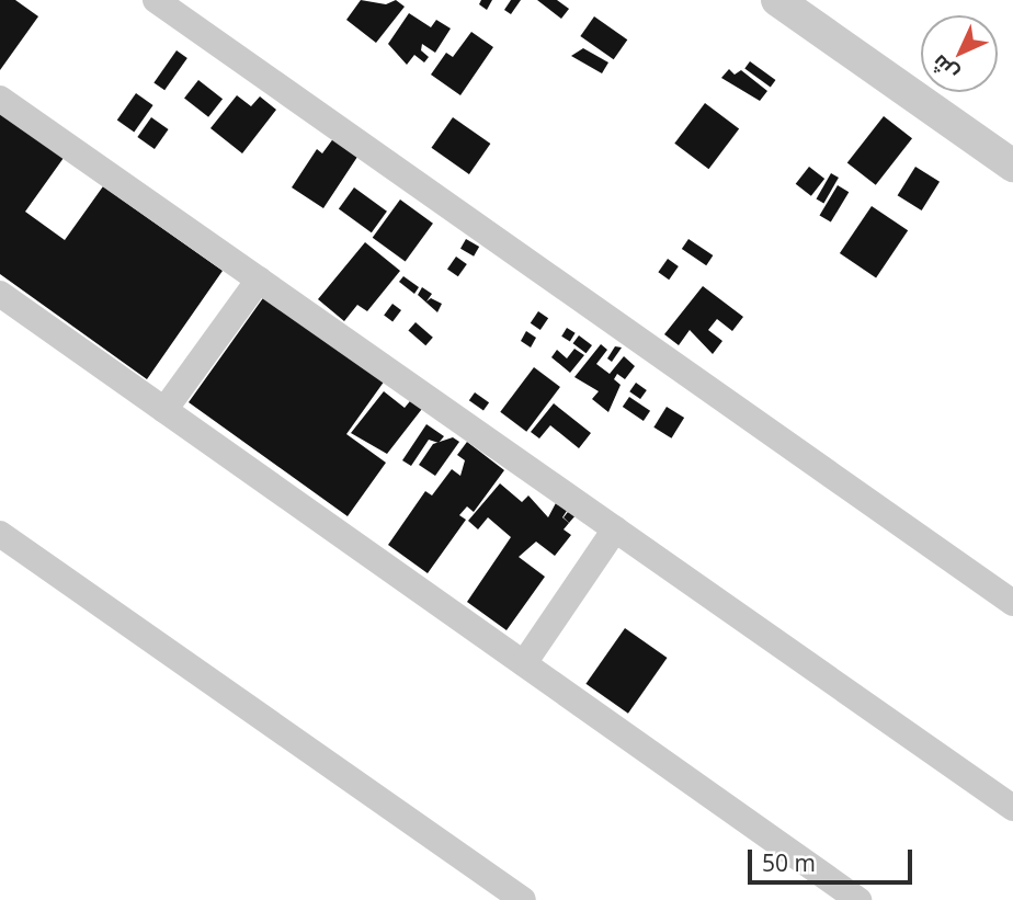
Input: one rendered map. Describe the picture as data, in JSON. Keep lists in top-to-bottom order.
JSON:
{
  "scale_bar": "50 m",
  "north": "bottom left"
}
